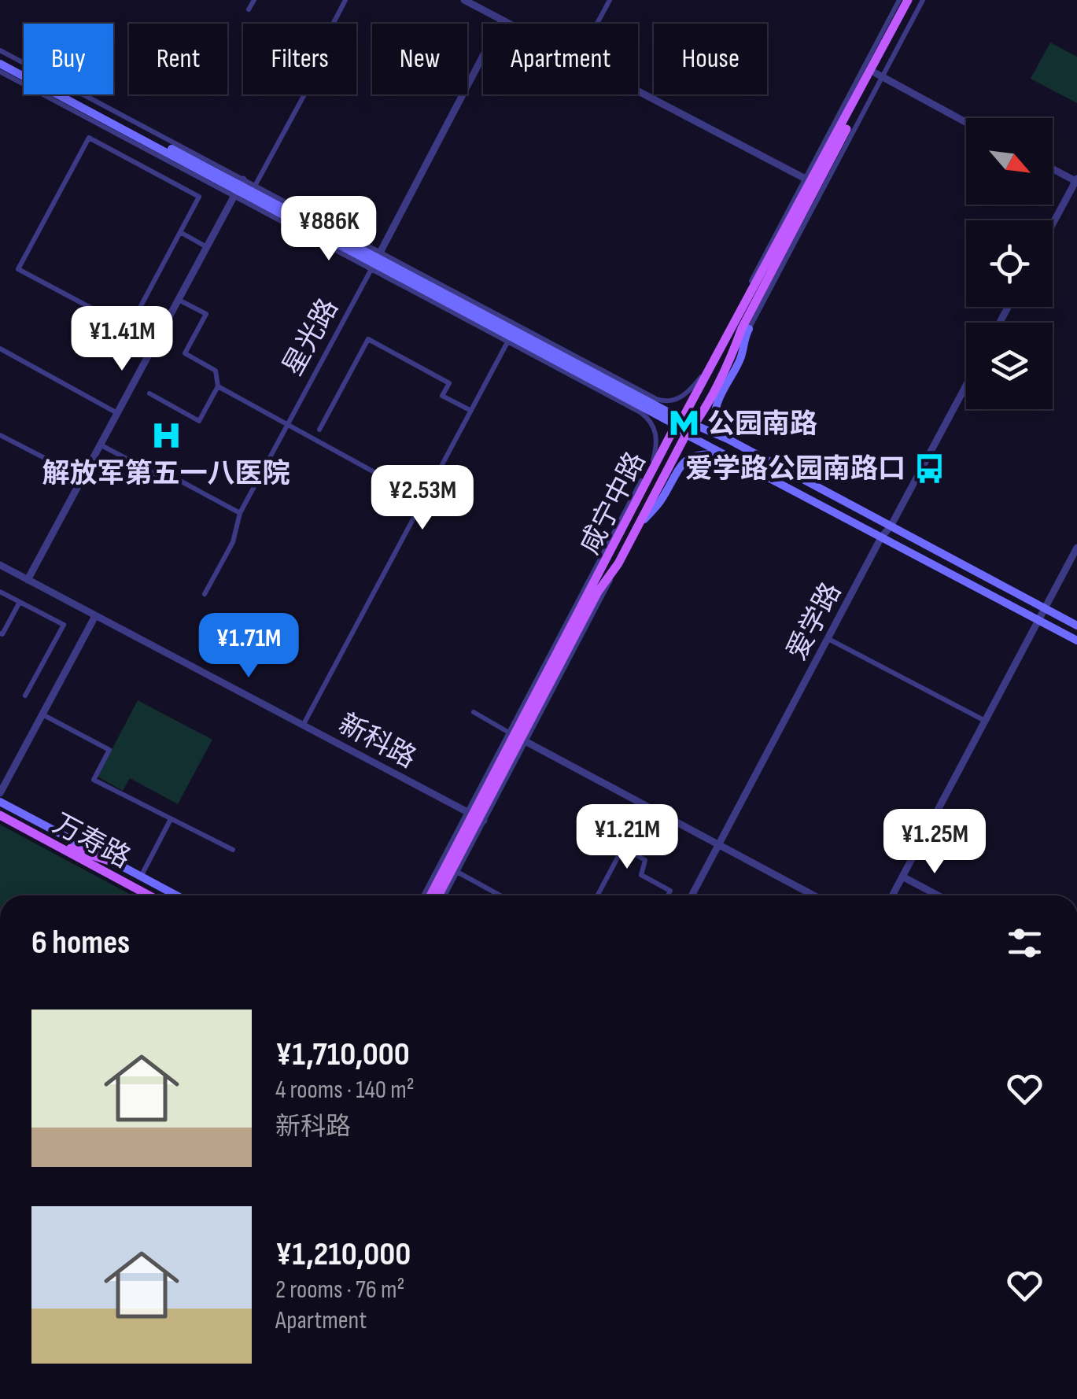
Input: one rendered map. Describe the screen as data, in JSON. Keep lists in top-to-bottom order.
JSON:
{
  "streets": {
    "main road": ["咸宁中路", "万寿路"],
    "street": ["星光路", "爱学路", "新科路"]
  },
  "crossings": [
    ["咸宁中路", "新科路"]
  ],
  "places": {
    "metro station": ["公园南路"],
    "hospital": ["解放军第五一八医院"],
    "bus stop": ["爱学路公园南路口"]
  },
  "north": "bottom right",
  "page": {
    "chip": [
      "Buy",
      "Rent",
      "Filters",
      "New",
      "Apartment",
      "House"
    ],
    "price": [
      "¥886K",
      "¥1.41M",
      "¥2.53M",
      "¥1.71M",
      "¥1.21M",
      "¥1.25M"
    ],
    "heading": "6 homes",
    "list": [
      {
        "name": "¥1,710,000",
        "note": "4 rooms · 140 m² · 新科路"
      },
      {
        "name": "¥1,210,000",
        "note": "2 rooms · 76 m² · Apartment"
      }
    ]
  }
}
